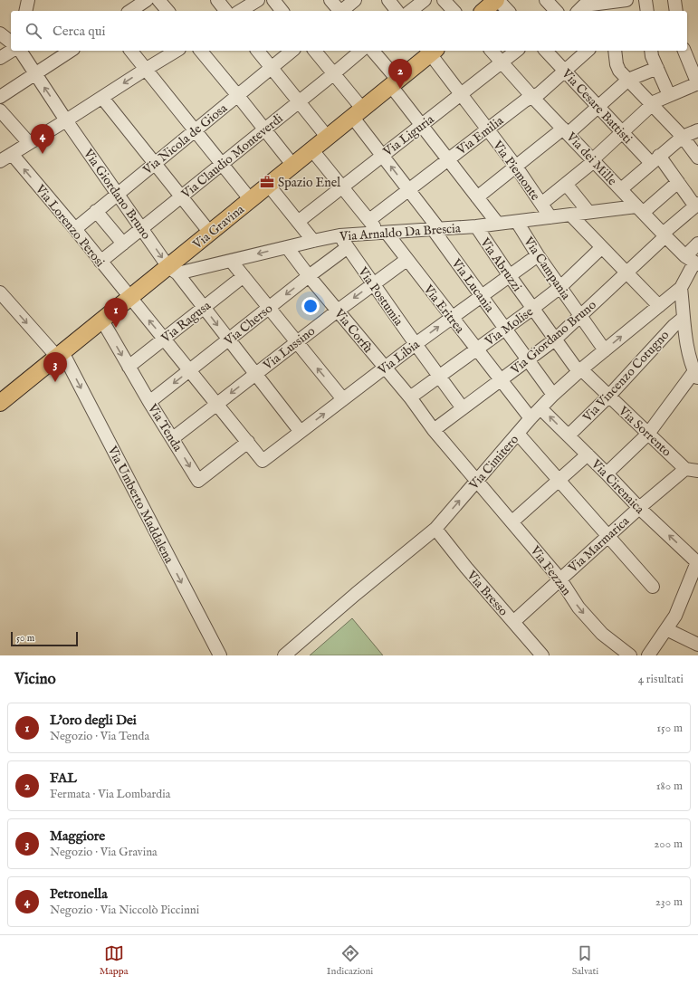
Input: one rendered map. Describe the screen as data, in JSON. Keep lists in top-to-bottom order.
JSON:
{
  "streets": {
    "main road": ["Via Gravina"],
    "street": [
      "Via Cesare Battisti",
      "Via Liguria",
      "Via Emilia",
      "Via Nicola de Giosa",
      "Via Claudio Monteverdi",
      "Via dei Mille",
      "Via Piemonte",
      "Via Giordano Bruno",
      "Via Lorenzo Perosi",
      "Via Arnaldo Da Brescia",
      "Via Abruzzi",
      "Via Campania",
      "Via Lucania",
      "Via Postumia",
      "Via Eritrea",
      "Via Ragusa",
      "Via Cherso",
      "Via Molise",
      "Via Corfù",
      "Via Lussino",
      "Via Libia",
      "Via Vincenzo Cotugno",
      "Via Tenda",
      "Via Sorrento",
      "Via Cimitero",
      "Via Cirenaica",
      "Via Umberto Maddalena",
      "Via Marmarica",
      "Via Fezzan",
      "Via Bresso"
    ]
  },
  "crossings": [
    ["Via Cesare Battisti", "Via Emilia"],
    ["Via Cesare Battisti", "Via Giordano Bruno"],
    ["Via Liguria", "Via dei Mille"],
    ["Via Liguria", "Via Piemonte"],
    ["Via Liguria", "Via Lucania"],
    ["Via Liguria", "Via Eritrea"],
    ["Via Emilia", "Via dei Mille"],
    ["Via Emilia", "Via Piemonte"],
    ["Via Emilia", "Via Lucania"],
    ["Via Emilia", "Via Eritrea"],
    ["Via Nicola de Giosa", "Via Giordano Bruno"],
    ["Via Nicola de Giosa", "Via Lorenzo Perosi"],
    ["Via Claudio Monteverdi", "Via Giordano Bruno"],
    ["Via Claudio Monteverdi", "Via Lorenzo Perosi"],
    ["Via Claudio Monteverdi", "Via Lucania"],
    ["Via dei Mille", "Via Giordano Bruno"],
    ["Via dei Mille", "Via Arnaldo Da Brescia"],
    ["Via dei Mille", "Via Cimitero"],
    ["Via Piemonte", "Via Gravina"],
    ["Via Piemonte", "Via Arnaldo Da Brescia"],
    ["Via Giordano Bruno", "Via Gravina"],
    ["Via Giordano Bruno", "Via Arnaldo Da Brescia"],
    ["Via Giordano Bruno", "Via Abruzzi"],
    ["Via Giordano Bruno", "Via Campania"],
    ["Via Giordano Bruno", "Via Lucania"],
    ["Via Giordano Bruno", "Via Postumia"],
    ["Via Giordano Bruno", "Via Eritrea"],
    ["Via Giordano Bruno", "Via Ragusa"],
    ["Via Giordano Bruno", "Via Cherso"],
    ["Via Giordano Bruno", "Via Corfù"],
    ["Via Giordano Bruno", "Via Lussino"],
    ["Via Giordano Bruno", "Via Libia"],
    ["Via Lorenzo Perosi", "Via Gravina"],
    ["Via Lorenzo Perosi", "Via Ragusa"],
    ["Via Lorenzo Perosi", "Via Cherso"],
    ["Via Lorenzo Perosi", "Via Lussino"],
    ["Via Lorenzo Perosi", "Via Libia"],
    ["Via Lorenzo Perosi", "Via Tenda"],
    ["Via Gravina", "Via Arnaldo Da Brescia"],
    ["Via Gravina", "Via Lucania"],
    ["Via Gravina", "Via Eritrea"],
    ["Via Gravina", "Via Tenda"],
    ["Via Gravina", "Via Umberto Maddalena"],
    ["Via Arnaldo Da Brescia", "Via Abruzzi"],
    ["Via Arnaldo Da Brescia", "Via Campania"],
    ["Via Arnaldo Da Brescia", "Via Lucania"],
    ["Via Arnaldo Da Brescia", "Via Postumia"],
    ["Via Arnaldo Da Brescia", "Via Eritrea"],
    ["Via Arnaldo Da Brescia", "Via Corfù"],
    ["Via Abruzzi", "Via Molise"],
    ["Via Abruzzi", "Via Libia"],
    ["Via Abruzzi", "Via Sorrento"],
    ["Via Abruzzi", "Via Cimitero"],
    ["Via Campania", "Via Molise"],
    ["Via Campania", "Via Libia"],
    ["Via Campania", "Via Cimitero"],
    ["Via Lucania", "Via Molise"],
    ["Via Lucania", "Via Libia"],
    ["Via Lucania", "Via Cimitero"],
    ["Via Postumia", "Via Cherso"],
    ["Via Postumia", "Via Molise"],
    ["Via Postumia", "Via Lussino"],
    ["Via Postumia", "Via Libia"],
    ["Via Eritrea", "Via Molise"],
    ["Via Eritrea", "Via Lussino"],
    ["Via Eritrea", "Via Libia"],
    ["Via Eritrea", "Via Cimitero"],
    ["Via Ragusa", "Via Tenda"],
    ["Via Cherso", "Via Corfù"],
    ["Via Cherso", "Via Tenda"],
    ["Via Molise", "Via Corfù"],
    ["Via Corfù", "Via Lussino"],
    ["Via Corfù", "Via Libia"],
    ["Via Corfù", "Via Cimitero"],
    ["Via Corfù", "Via Fezzan"],
    ["Via Lussino", "Via Tenda"],
    ["Via Vincenzo Cotugno", "Via Sorrento"],
    ["Via Vincenzo Cotugno", "Via Cirenaica"],
    ["Via Sorrento", "Via Cimitero"],
    ["Via Sorrento", "Via Marmarica"],
    ["Via Cimitero", "Via Cirenaica"],
    ["Via Cimitero", "Via Fezzan"],
    ["Via Cimitero", "Via Bresso"],
    ["Via Cirenaica", "Via Marmarica"],
    ["Via Marmarica", "Via Fezzan"],
    ["Via Marmarica", "Via Bresso"]
  ],
  "one_way": ["Via Cherso", "Via Umberto Maddalena"],
  "places": {
    "office": ["Spazio Enel"]
  },
  "scale_bar": "50 m",
  "page": {
    "search": "Cerca qui",
    "pins": [
      "2",
      "4",
      "1",
      "3"
    ],
    "scale": "50 m",
    "heading": ["Vicino", "4 risultati"],
    "list": [
      {
        "mark": "1",
        "name": "L'oro degli Dei",
        "note": "Negozio · Via Tenda",
        "value": "150 m"
      },
      {
        "mark": "2",
        "name": "FAL",
        "note": "Fermata · Via Lombardia",
        "value": "180 m"
      },
      {
        "mark": "3",
        "name": "Maggiore",
        "note": "Negozio · Via Gravina",
        "value": "200 m"
      },
      {
        "mark": "4",
        "name": "Petronella",
        "note": "Negozio · Via Niccolò Piccinni",
        "value": "230 m"
      }
    ],
    "nav": ["Mappa", "Indicazioni", "Salvati"]
  }
}
